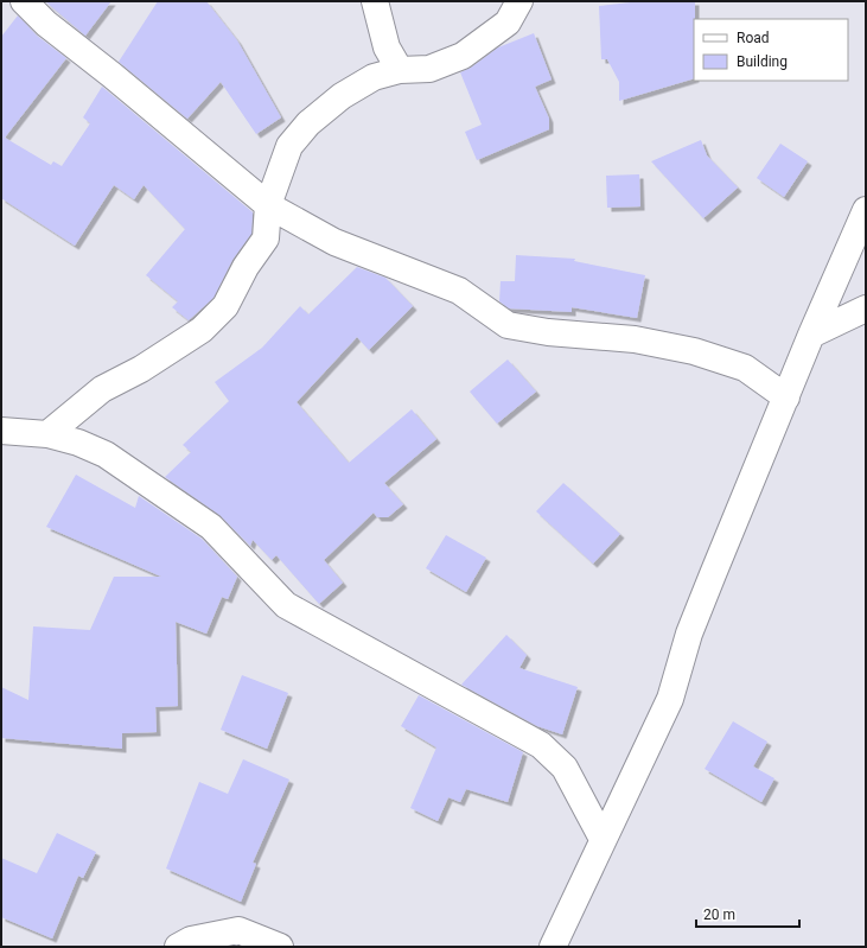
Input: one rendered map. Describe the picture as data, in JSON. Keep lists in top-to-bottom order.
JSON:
{
  "legend": ["Road", "Building"],
  "scale_bar": "20 m"
}
